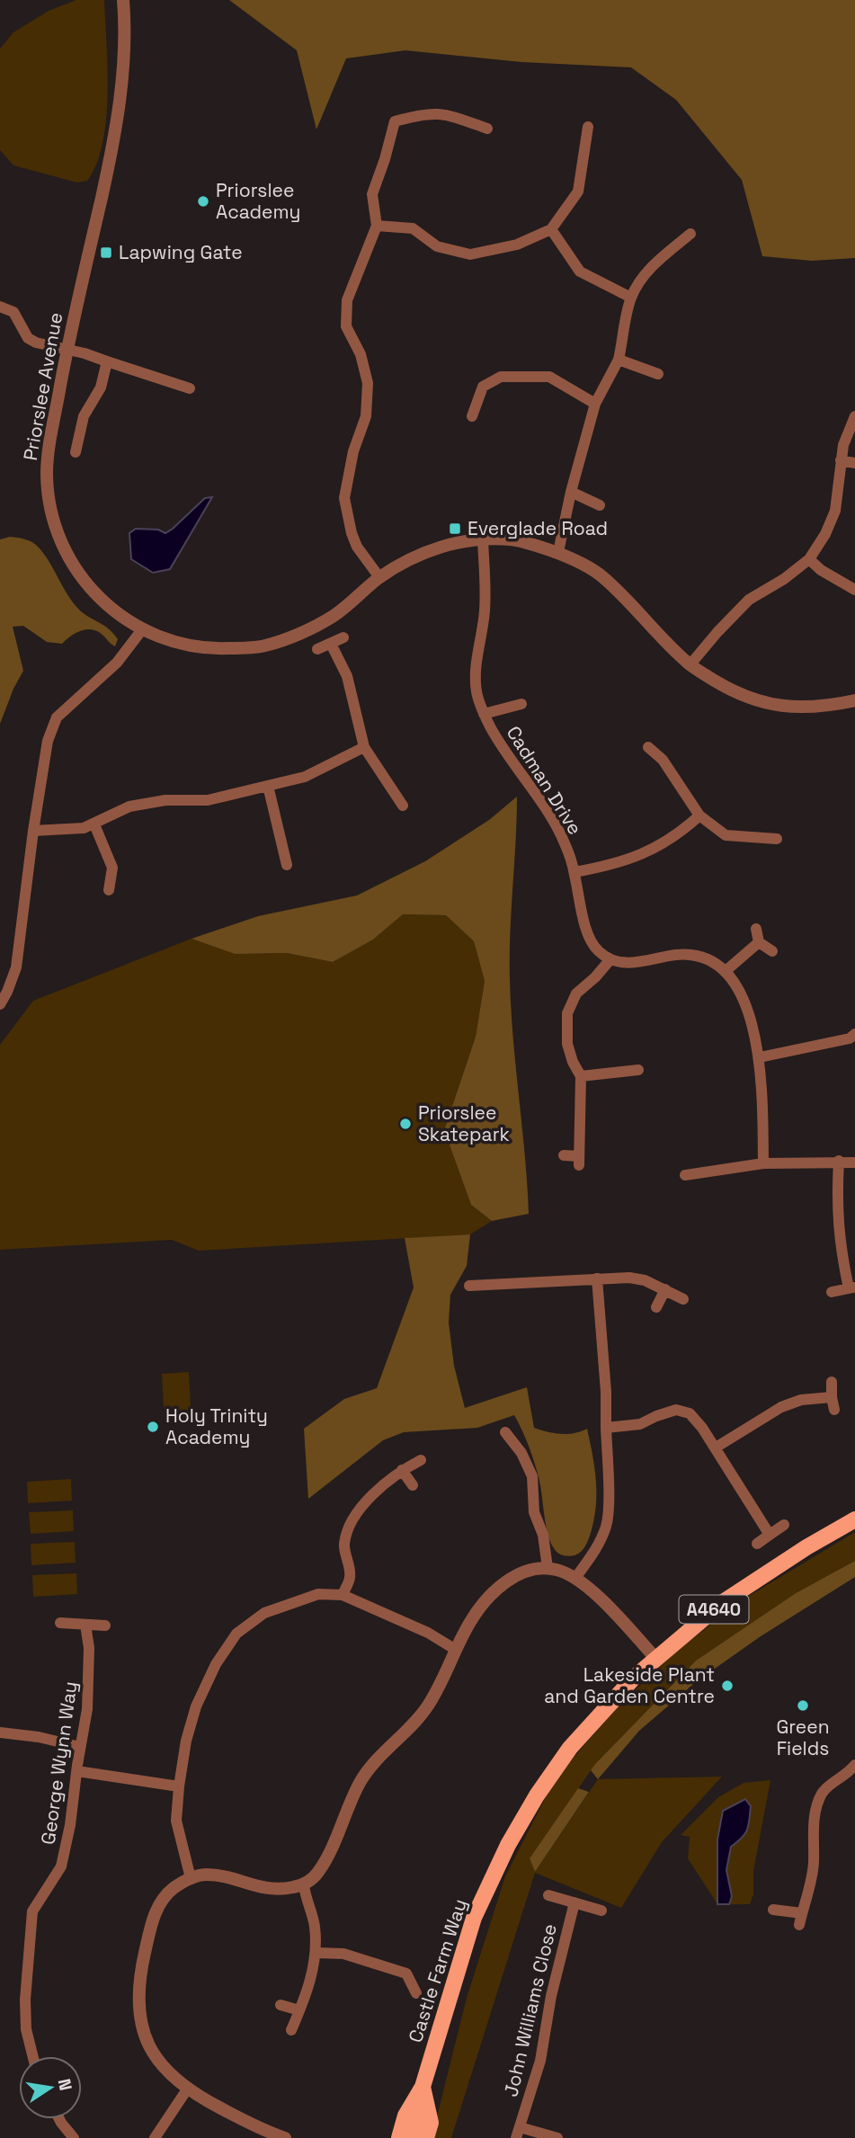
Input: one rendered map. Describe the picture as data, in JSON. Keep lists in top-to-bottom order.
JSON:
{
  "streets": {
    "main road": ["A4640", "Castle Farm Way"],
    "street": [
      "Priorslee Avenue",
      "Cadman Drive",
      "George Wynn Way",
      "John Williams Close"
    ]
  },
  "crossings": [
    ["Priorslee Avenue", "Cadman Drive"]
  ],
  "places": {
    "other": [
      "Priorslee Academy",
      "Priorslee Skatepark",
      "Holy Trinity Academy",
      "Lakeside Plant and Garden Centre",
      "Green Fields"
    ],
    "transit": ["Lapwing Gate", "Everglade Road"]
  },
  "north": "right"
}
